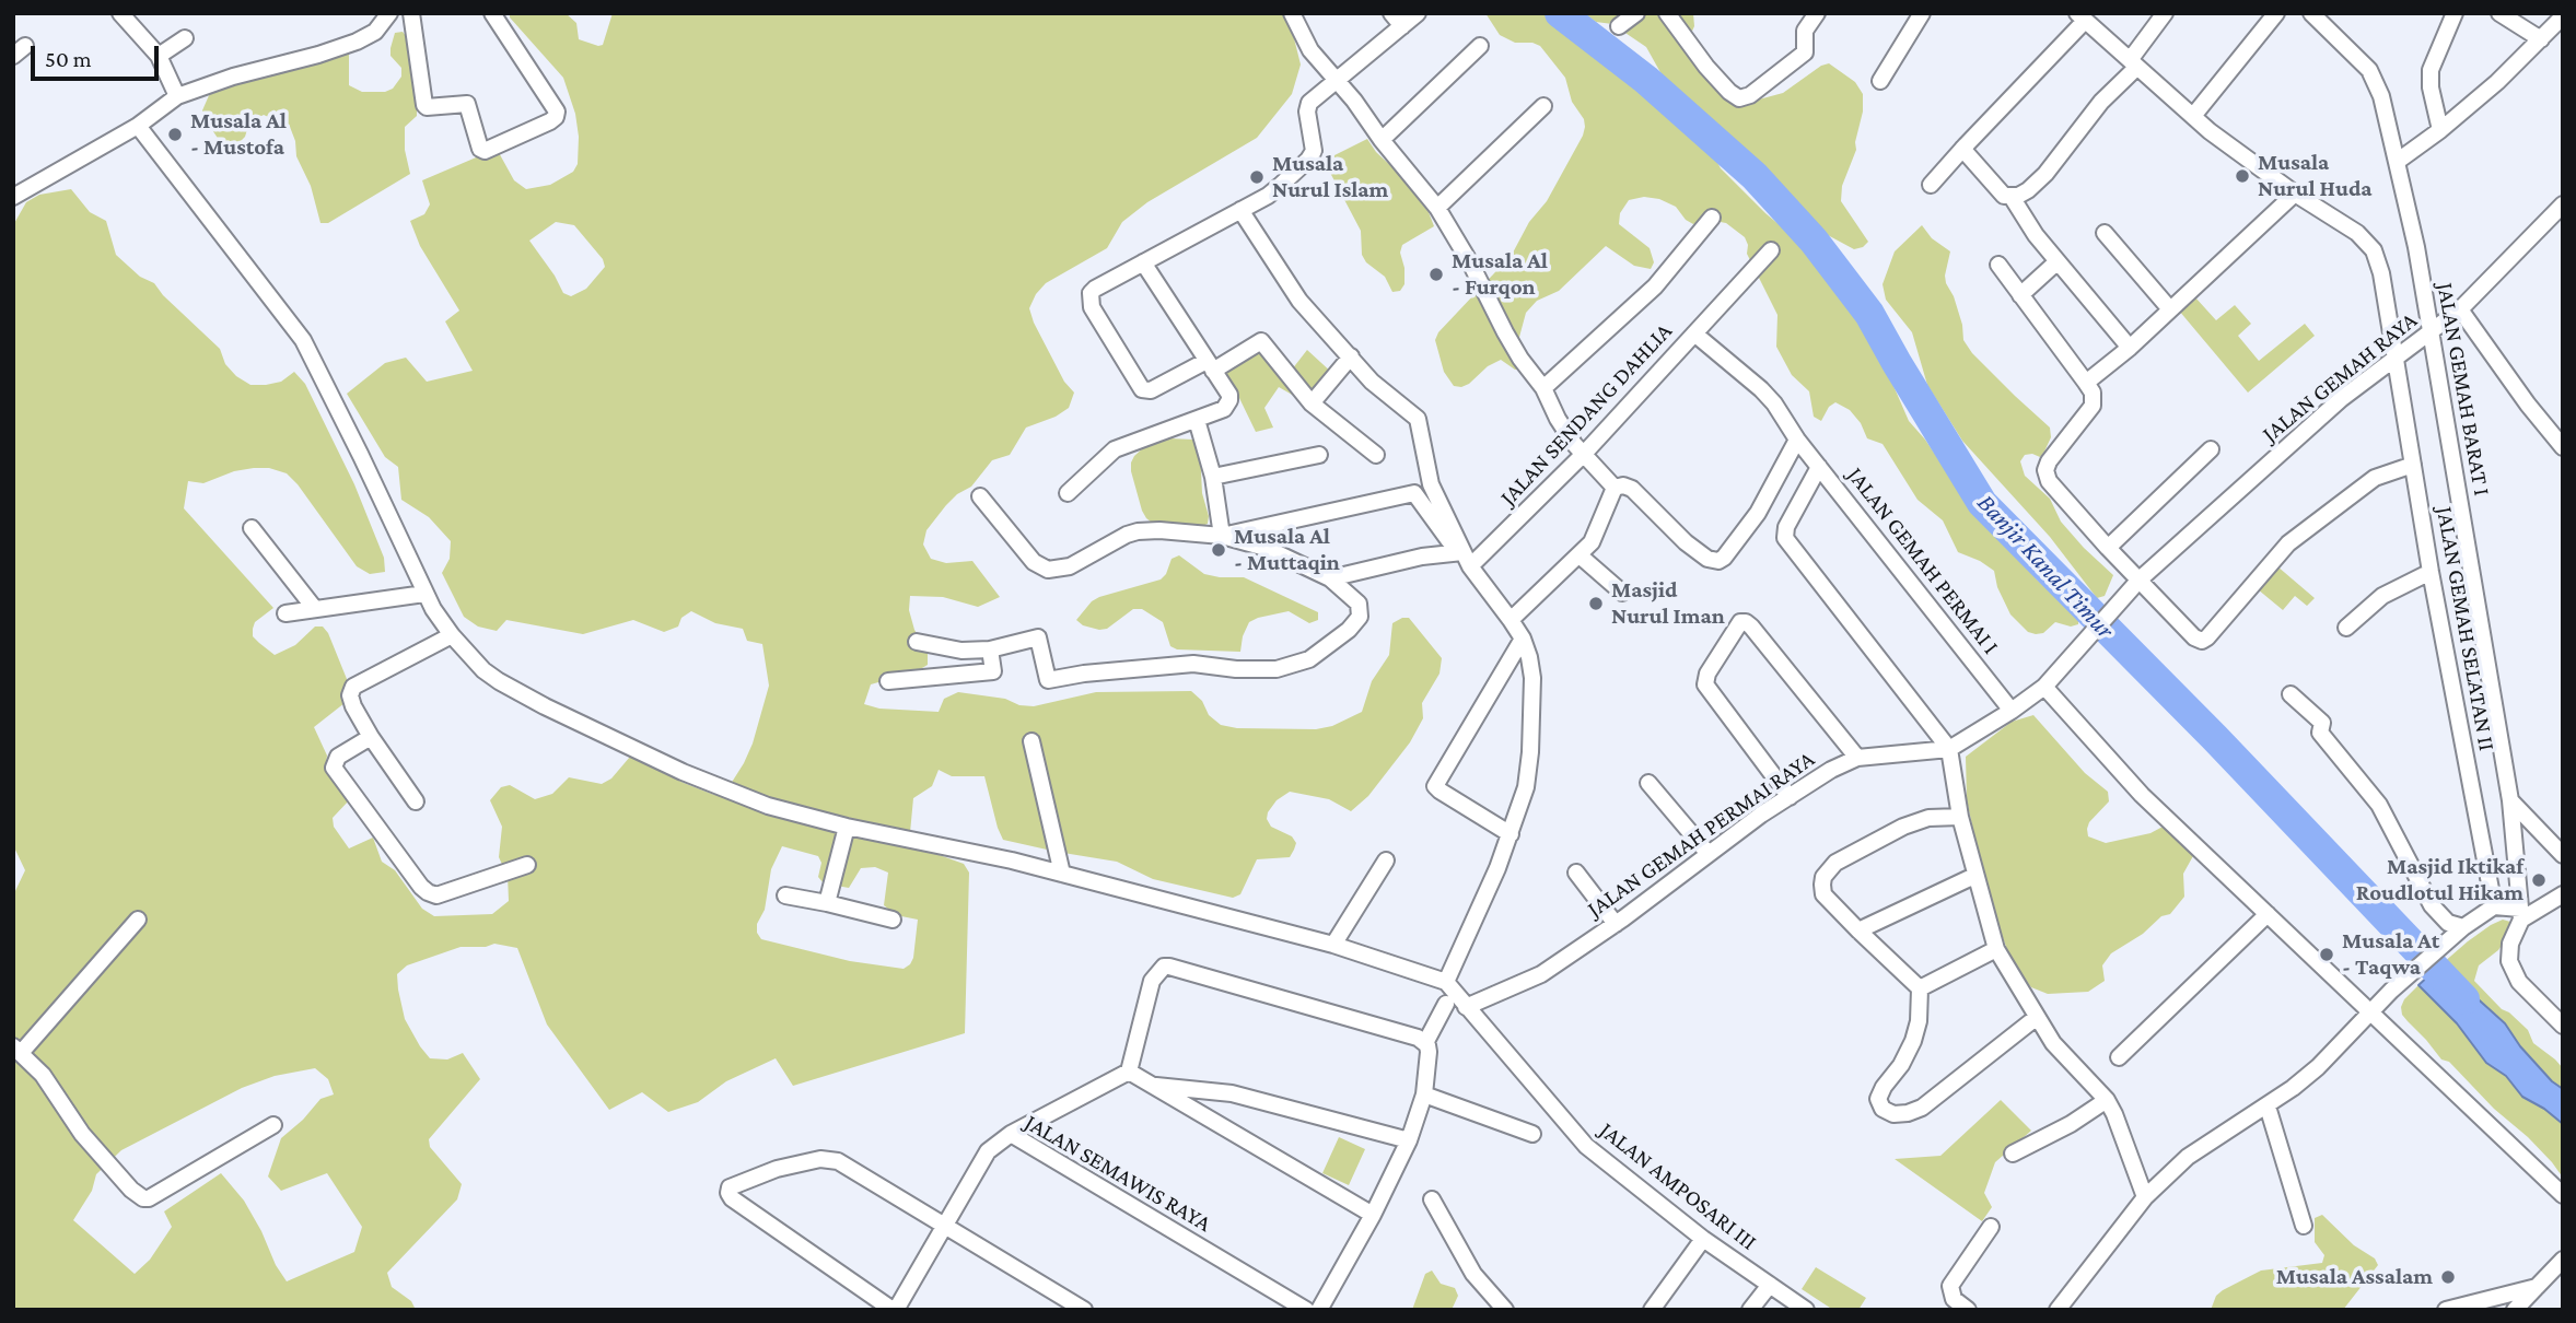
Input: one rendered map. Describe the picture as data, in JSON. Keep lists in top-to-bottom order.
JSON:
{
  "streets": {
    "street": [
      "JALAN GEMAH RAYA",
      "JALAN GEMAH BARAT I",
      "JALAN SENDANG DAHLIA",
      "JALAN GEMAH PERMAI I",
      "JALAN GEMAH SELATAN II",
      "JALAN GEMAH PERMAI RAYA",
      "JALAN SEMAWIS RAYA",
      "JALAN AMPOSARI III"
    ]
  },
  "crossings": [
    ["JALAN GEMAH RAYA", "JALAN GEMAH BARAT I"],
    ["JALAN GEMAH RAYA", "JALAN GEMAH SELATAN II"],
    ["JALAN GEMAH RAYA", "JALAN GEMAH PERMAI RAYA"],
    ["JALAN SENDANG DAHLIA", "JALAN GEMAH PERMAI I"],
    ["JALAN GEMAH PERMAI I", "JALAN GEMAH PERMAI RAYA"],
    ["JALAN GEMAH PERMAI RAYA", "JALAN AMPOSARI III"]
  ],
  "water": ["Banjir Kanal Timur"],
  "places": [
    "Musala Al - Mustofa",
    "Musala Nurul Huda",
    "Musala Nurul Islam",
    "Musala Al - Furqon",
    "Musala Al - Muttaqin",
    "Masjid Nurul Iman",
    "Masjid Iktikaf Roudlotul Hikam",
    "Musala At - Taqwa",
    "Musala Assalam"
  ],
  "scale_bar": "50 m"
}
